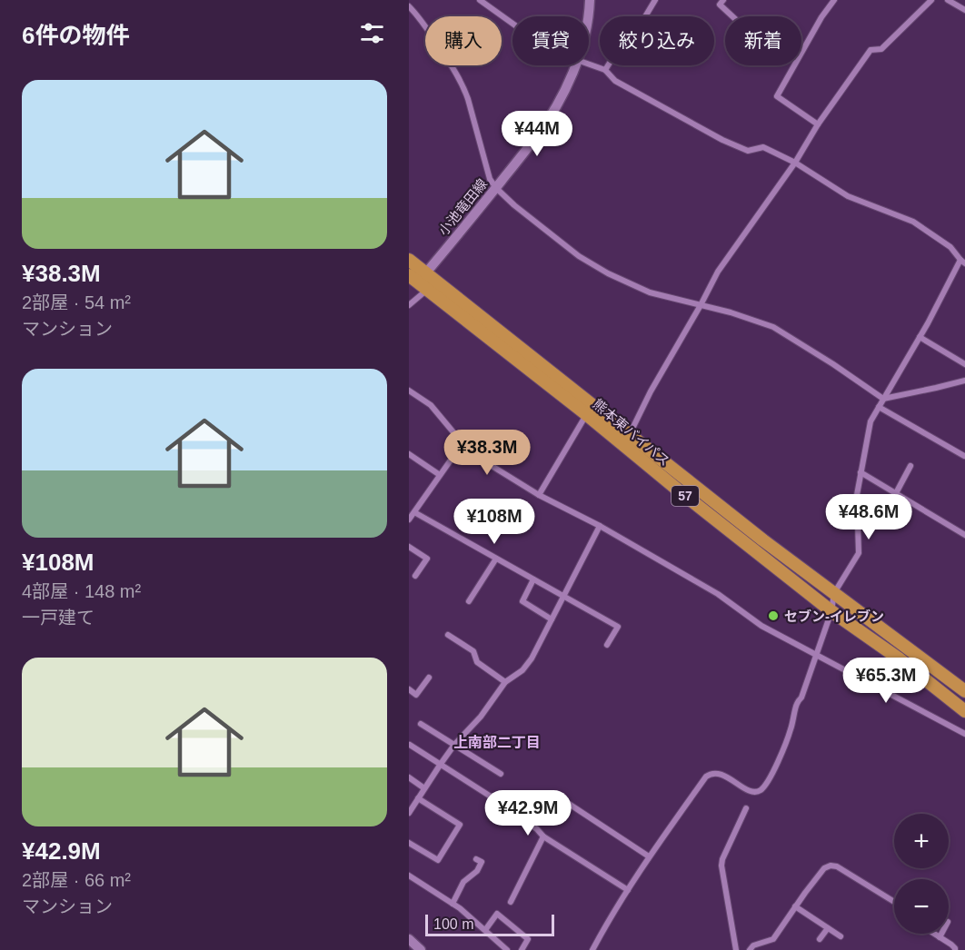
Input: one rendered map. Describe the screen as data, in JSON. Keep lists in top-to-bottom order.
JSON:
{
  "streets": {
    "highway": ["熊本東バイパス", "57"],
    "main road": ["小池竜田線"]
  },
  "crossings": [
    ["小池竜田線", "熊本東バイパス"]
  ],
  "districts": ["上南部二丁目"],
  "places": ["セブン-イレブン"],
  "scale_bar": "100 m",
  "page": {
    "heading": "6件の物件",
    "chip": [
      "購入",
      "賃貸",
      "絞り込み",
      "新着"
    ],
    "list": [
      {
        "name": "¥38.3M",
        "note": "2部屋 · 54 m² · マンション"
      },
      {
        "name": "¥108M",
        "note": "4部屋 · 148 m² · 一戸建て"
      },
      {
        "name": "¥42.9M",
        "note": "2部屋 · 66 m² · マンション"
      }
    ],
    "price": [
      "¥44M",
      "¥38.3M",
      "¥48.6M",
      "¥108M",
      "¥65.3M",
      "¥42.9M"
    ],
    "map_buttons": ["+", "−"],
    "scale": "100 m"
  }
}
